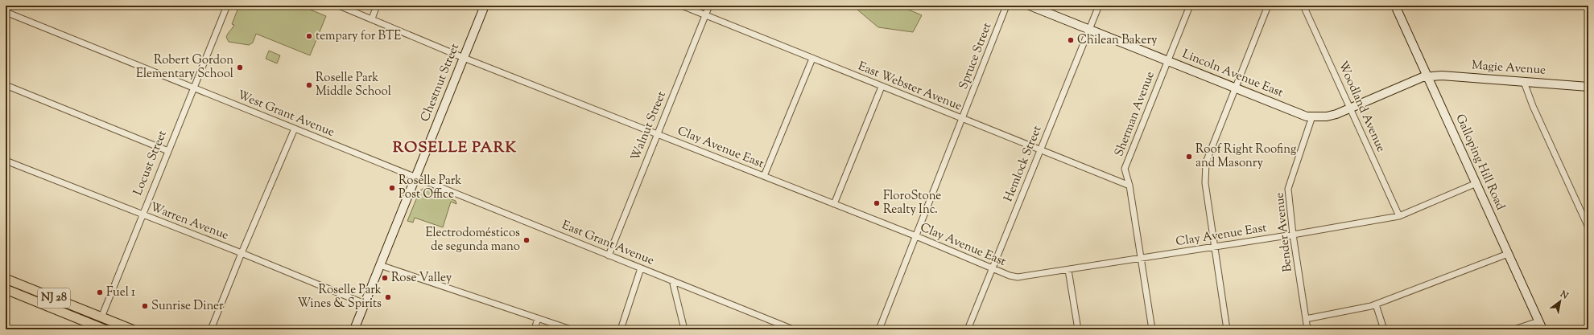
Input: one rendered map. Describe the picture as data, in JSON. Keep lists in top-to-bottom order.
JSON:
{
  "streets": {
    "main road": ["NJ 28"],
    "street": [
      "Spruce Street",
      "Magie Avenue",
      "Lincoln Avenue East",
      "Chestnut Street",
      "East Webster Avenue",
      "Woodland Avenue",
      "West Grant Avenue",
      "Sherman Avenue",
      "Walnut Street",
      "Clay Avenue East",
      "Galloping Hill Road",
      "Locust Street",
      "Hemlock Street",
      "Warren Avenue",
      "Bender Avenue",
      "East Grant Avenue"
    ]
  },
  "crossings": [
    ["Spruce Street", "East Webster Avenue"],
    ["Spruce Street", "Clay Avenue East"],
    ["Magie Avenue", "Lincoln Avenue East"],
    ["Magie Avenue", "Galloping Hill Road"],
    ["Lincoln Avenue East", "Woodland Avenue"],
    ["Lincoln Avenue East", "Sherman Avenue"],
    ["Lincoln Avenue East", "Galloping Hill Road"],
    ["Lincoln Avenue East", "Hemlock Street"],
    ["Lincoln Avenue East", "Bender Avenue"],
    ["Chestnut Street", "West Grant Avenue"],
    ["Chestnut Street", "Clay Avenue East"],
    ["Chestnut Street", "Warren Avenue"],
    ["Chestnut Street", "East Grant Avenue"],
    ["East Webster Avenue", "Sherman Avenue"],
    ["East Webster Avenue", "Walnut Street"],
    ["East Webster Avenue", "Hemlock Street"],
    ["Woodland Avenue", "Clay Avenue East"],
    ["West Grant Avenue", "Locust Street"],
    ["West Grant Avenue", "East Grant Avenue"],
    ["Sherman Avenue", "Clay Avenue East"],
    ["Walnut Street", "Clay Avenue East"],
    ["Walnut Street", "East Grant Avenue"],
    ["Clay Avenue East", "Galloping Hill Road"],
    ["Clay Avenue East", "Hemlock Street"],
    ["Clay Avenue East", "Bender Avenue"],
    ["Locust Street", "Warren Avenue"],
    ["Locust Street", "NJ 28"]
  ],
  "districts": ["ROSELLE PARK"],
  "places": [
    "tempary for BTE",
    "Chilean Bakery",
    "Robert Gordon Elementary School",
    "Roselle Park Middle School",
    "Roof Right Roofing and Masonry",
    "Roselle Park Post Office",
    "FloroStone Realty Inc.",
    "Electrodomésticos de segunda mano",
    "Rose Valley",
    "Fuel 1",
    "Roselle Park Wines & Spirits",
    "Sunrise Diner"
  ],
  "north": "top right"
}
